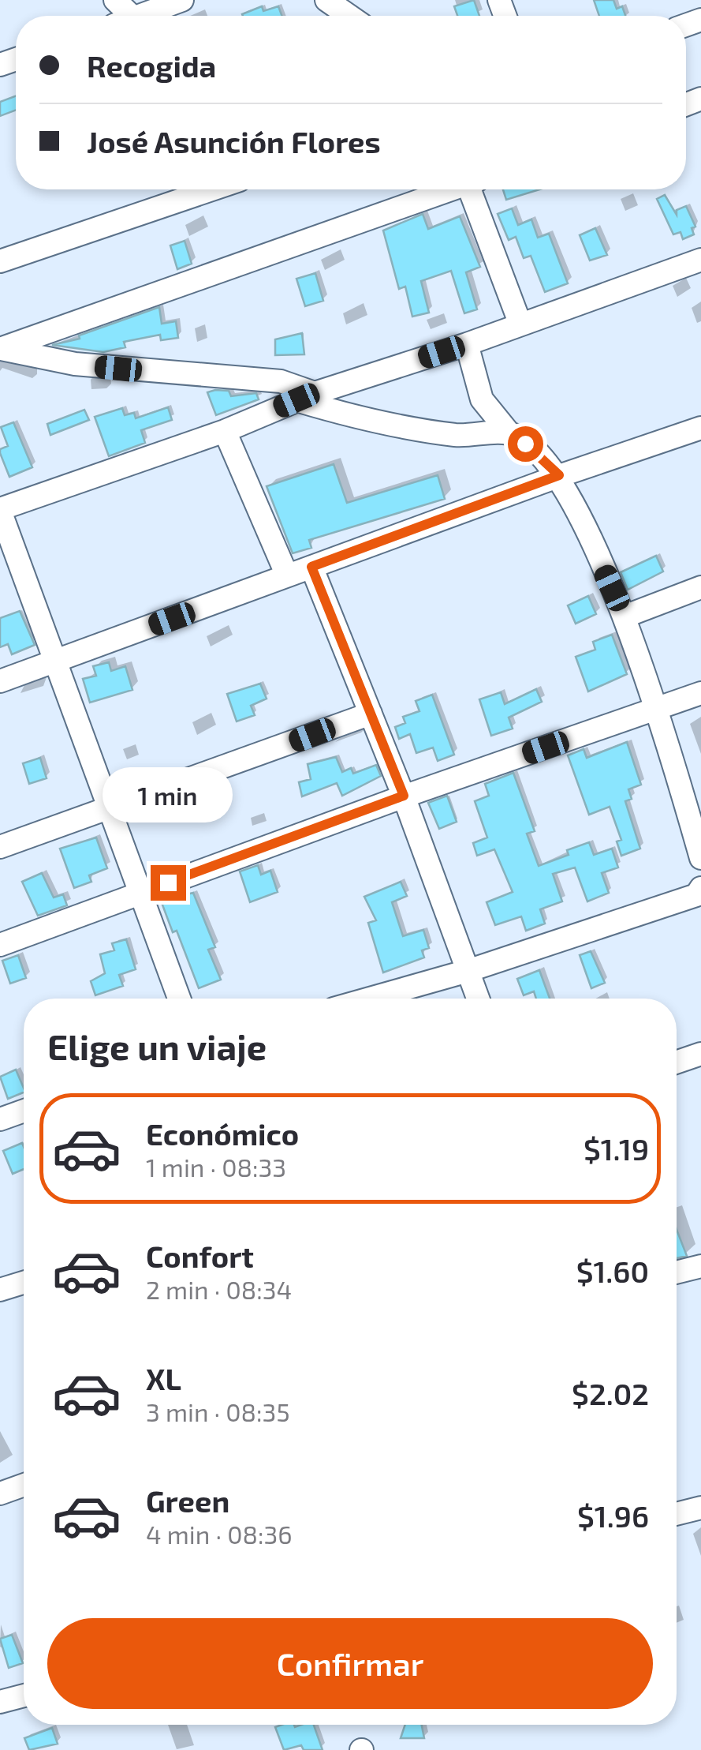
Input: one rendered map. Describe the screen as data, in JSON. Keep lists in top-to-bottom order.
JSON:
{
  "page": {
    "banner": ["Recogida", "José Asunción Flores"],
    "bubble": "1 min",
    "heading": "Elige un viaje",
    "list": [
      {
        "name": "Económico",
        "note": "1 min · 08:33",
        "value": "$1.19"
      },
      {
        "name": "Confort",
        "note": "2 min · 08:34",
        "value": "$1.60"
      },
      {
        "name": "XL",
        "note": "3 min · 08:35",
        "value": "$2.02"
      },
      {
        "name": "Green",
        "note": "4 min · 08:36",
        "value": "$1.96"
      }
    ],
    "buttons": "Confirmar"
  }
}
